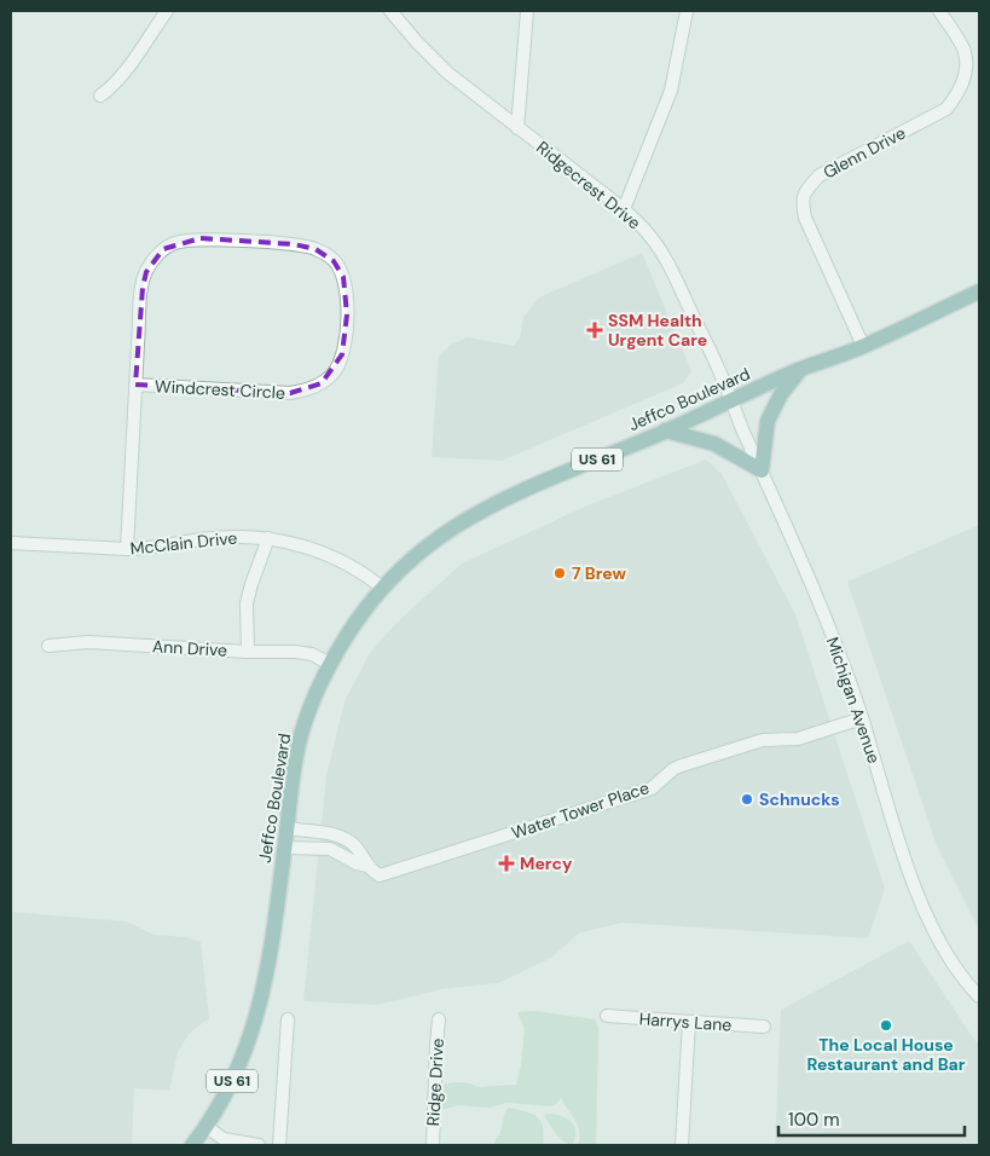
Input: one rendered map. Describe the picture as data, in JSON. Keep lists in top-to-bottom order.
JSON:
{
  "streets": {
    "main road": ["Jeffco Boulevard", "US 61"],
    "street": [
      "Glenn Drive",
      "Ridgecrest Drive",
      "Windcrest Circle",
      "McClain Drive",
      "Ann Drive",
      "Michigan Avenue",
      "Water Tower Place",
      "Harrys Lane",
      "Ridge Drive"
    ]
  },
  "crossings": [
    ["Glenn Drive", "Jeffco Boulevard"],
    ["Ridgecrest Drive", "Jeffco Boulevard"],
    ["Ridgecrest Drive", "Michigan Avenue"],
    ["Windcrest Circle", "McClain Drive"],
    ["Jeffco Boulevard", "McClain Drive"],
    ["Jeffco Boulevard", "Ann Drive"],
    ["Jeffco Boulevard", "Michigan Avenue"],
    ["Jeffco Boulevard", "Water Tower Place"],
    ["Michigan Avenue", "Water Tower Place"]
  ],
  "places": {
    "health": ["SSM Health Urgent Care", "Mercy"],
    "other": ["7 Brew", "Schnucks", "The Local House Restaurant and Bar"]
  },
  "scale_bar": "100 m"
}
